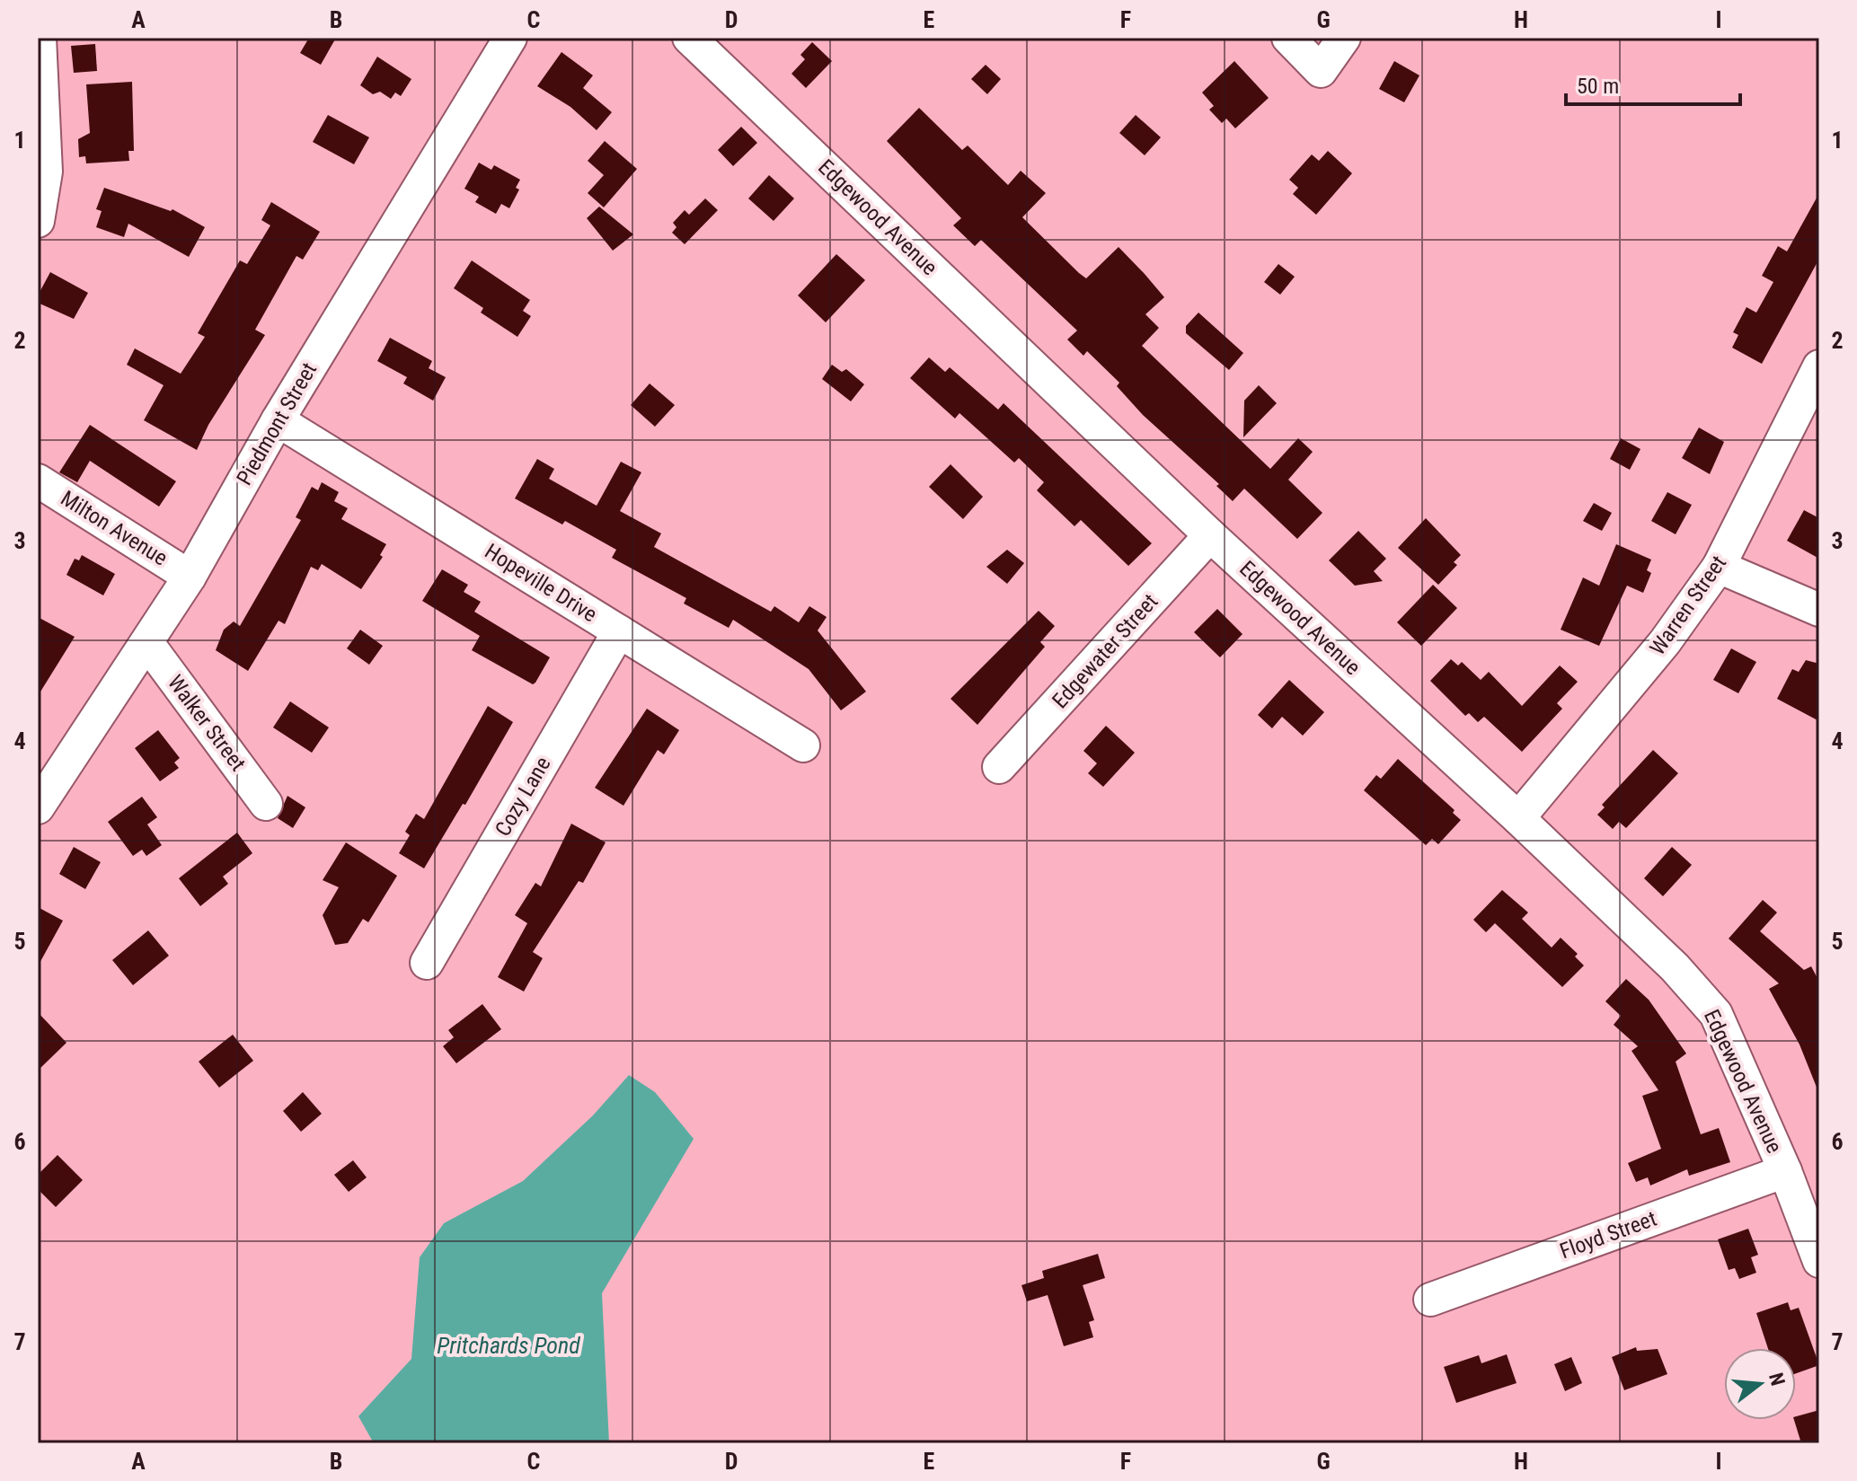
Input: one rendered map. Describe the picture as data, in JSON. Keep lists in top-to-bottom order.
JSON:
{
  "streets": {
    "street": [
      "Edgewood Avenue",
      "Piedmont Street",
      "Milton Avenue",
      "Hopeville Drive",
      "Warren Street",
      "Edgewater Street",
      "Walker Street",
      "Cozy Lane",
      "Floyd Street"
    ]
  },
  "crossings": [
    ["Edgewood Avenue", "Warren Street"],
    ["Edgewood Avenue", "Edgewater Street"],
    ["Edgewood Avenue", "Floyd Street"],
    ["Piedmont Street", "Milton Avenue"],
    ["Piedmont Street", "Hopeville Drive"],
    ["Piedmont Street", "Walker Street"],
    ["Hopeville Drive", "Cozy Lane"]
  ],
  "water": ["Pritchards Pond"],
  "scale_bar": "50 m",
  "north": "right",
  "grid": {
    "columns": [
      "A",
      "B",
      "C",
      "D",
      "E",
      "F",
      "G",
      "H",
      "I"
    ],
    "rows": [
      "1",
      "2",
      "3",
      "4",
      "5",
      "6",
      "7"
    ]
  }
}
